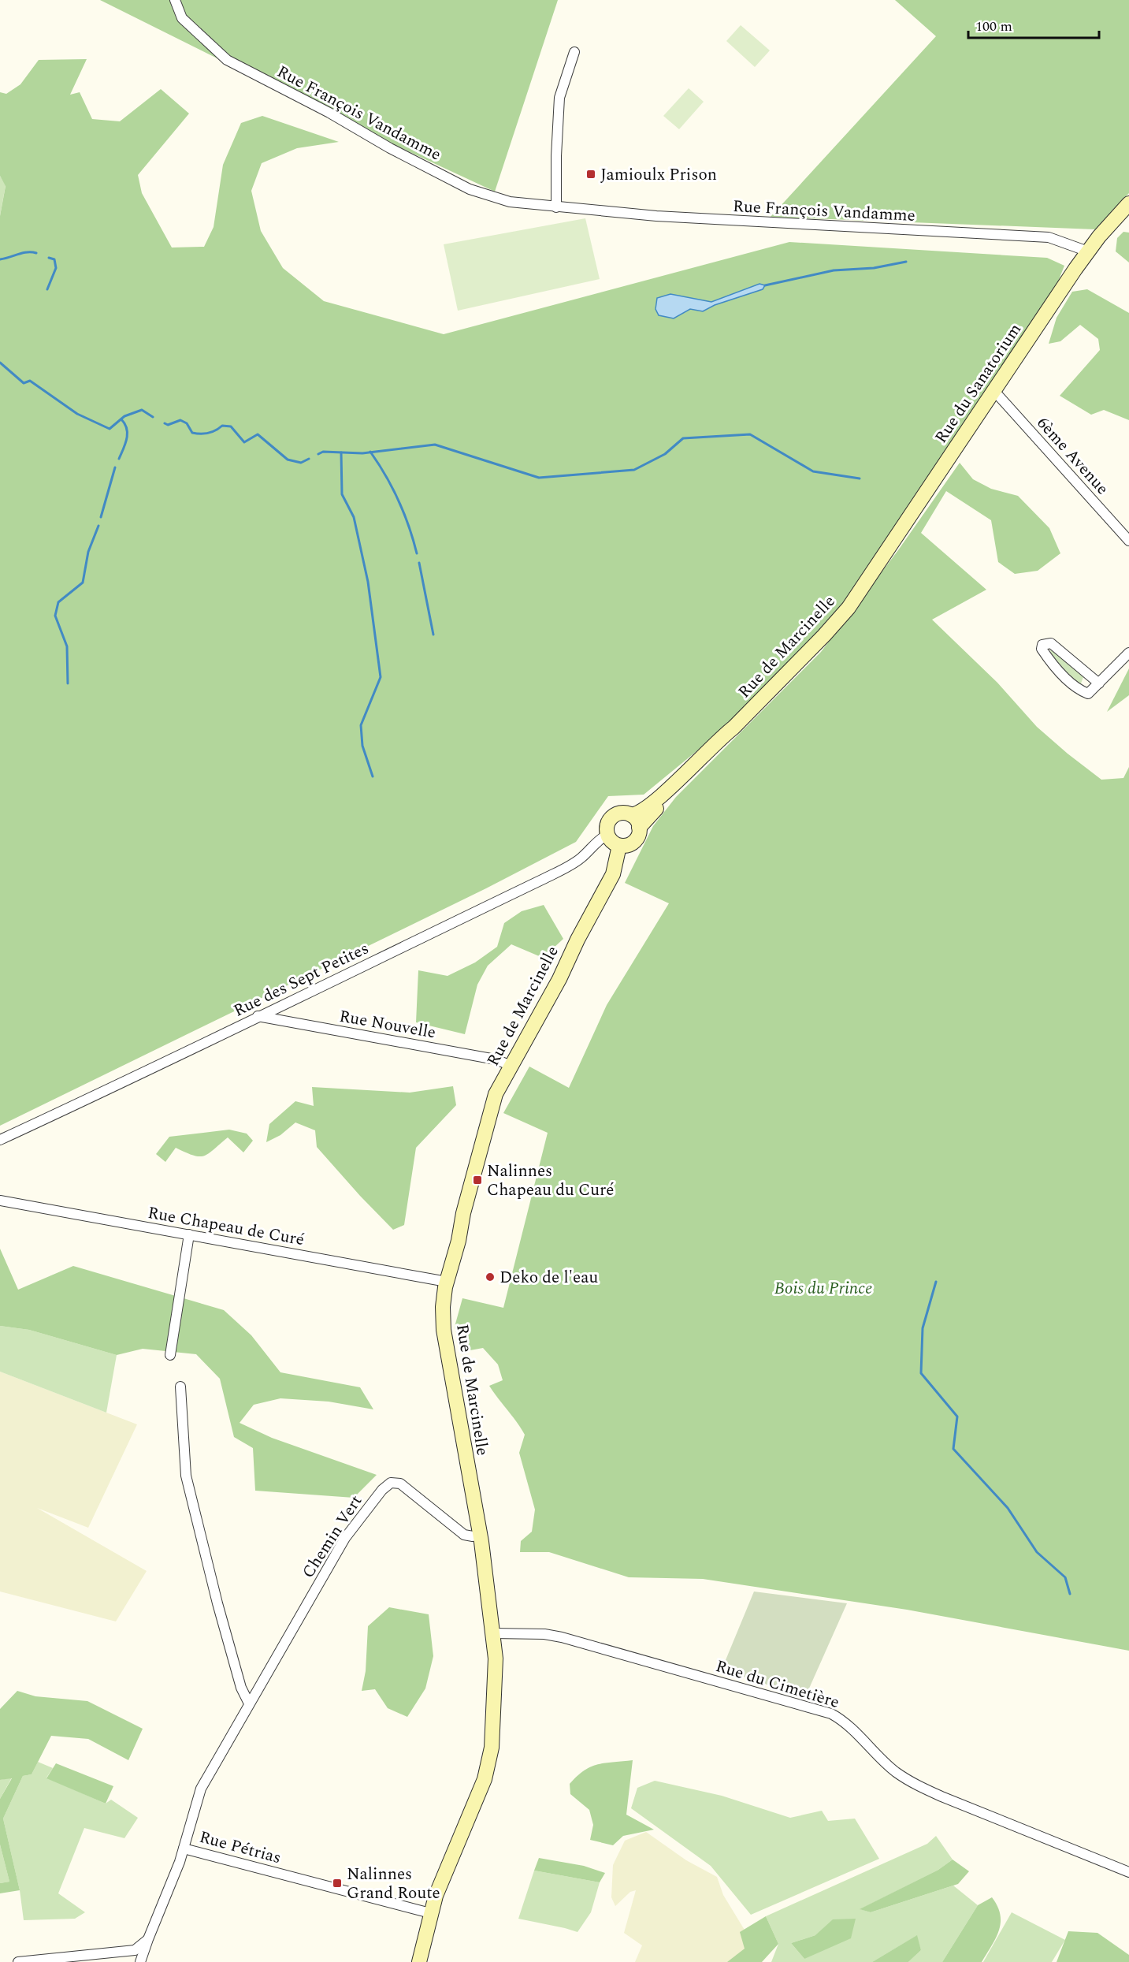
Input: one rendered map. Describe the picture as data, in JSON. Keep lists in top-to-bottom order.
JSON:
{
  "streets": {
    "street": [
      "Rue François Vandamme",
      "Rue du Sanatorium",
      "6ème Avenue",
      "Rue de Marcinelle",
      "Rue des Sept Petites",
      "Rue Nouvelle",
      "Rue Chapeau de Curé",
      "Chemin Vert",
      "Rue du Cimetière",
      "Rue Pétrias"
    ]
  },
  "crossings": [
    ["Rue François Vandamme", "Rue du Sanatorium"],
    ["Rue du Sanatorium", "6ème Avenue"],
    ["Rue du Sanatorium", "Rue de Marcinelle"],
    ["Rue de Marcinelle", "Rue des Sept Petites"],
    ["Rue de Marcinelle", "Rue Nouvelle"],
    ["Rue de Marcinelle", "Rue Chapeau de Curé"],
    ["Rue de Marcinelle", "Chemin Vert"],
    ["Rue de Marcinelle", "Rue du Cimetière"],
    ["Rue de Marcinelle", "Rue Pétrias"],
    ["Rue des Sept Petites", "Rue Nouvelle"],
    ["Chemin Vert", "Rue Pétrias"]
  ],
  "parks": ["Bois du Prince"],
  "places": {
    "transit": ["Jamioulx Prison", "Nalinnes Chapeau du Curé", "Nalinnes Grand Route"],
    "other": ["Deko de l'eau"]
  },
  "scale_bar": "100 m"
}
